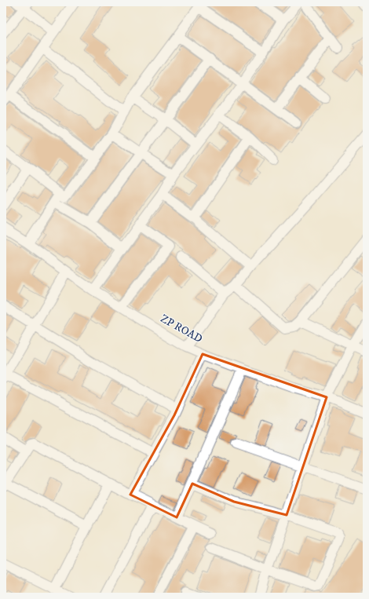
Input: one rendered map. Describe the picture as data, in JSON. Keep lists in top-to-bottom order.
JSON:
{
  "streets": {
    "street": ["ZP ROAD"]
  }
}
